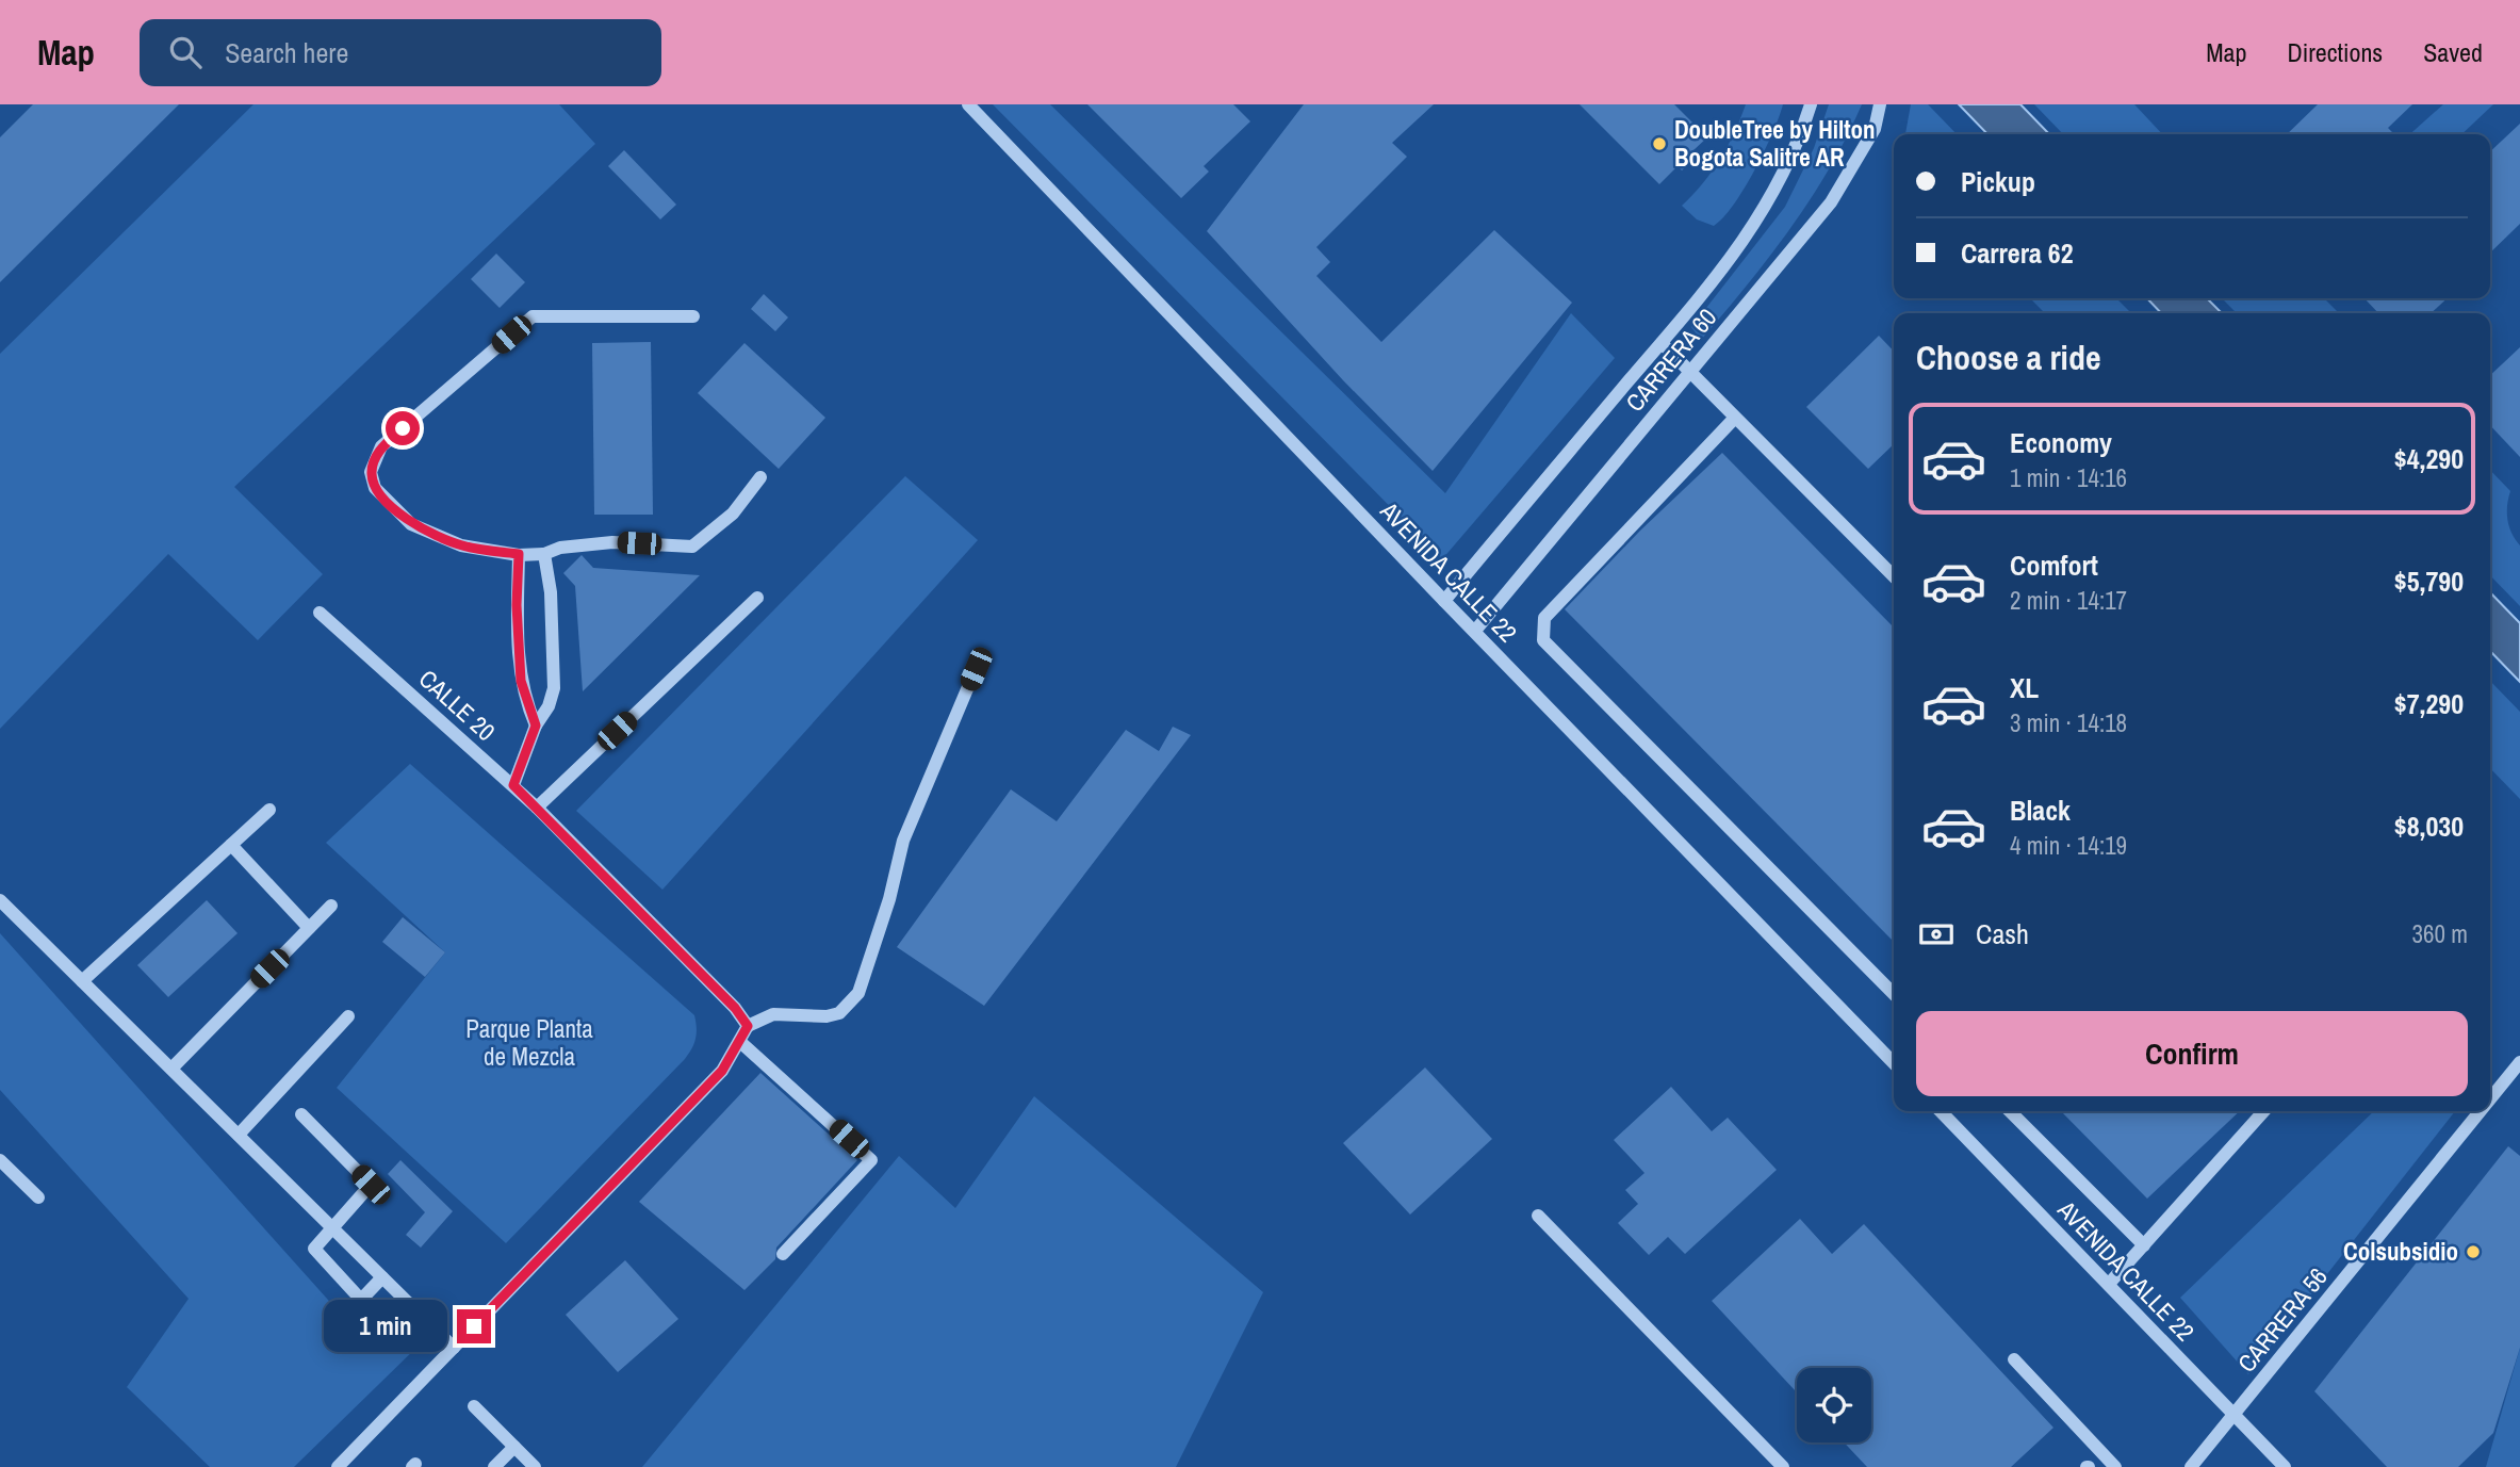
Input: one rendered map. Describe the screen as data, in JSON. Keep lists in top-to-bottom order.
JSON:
{
  "streets": {
    "street": [
      "CARRERA 60",
      "AVENIDA CALLE 22",
      "CALLE 20",
      "CARRERA 56"
    ]
  },
  "crossings": [
    ["CARRERA 60", "AVENIDA CALLE 22"],
    ["AVENIDA CALLE 22", "CARRERA 56"]
  ],
  "parks": ["Parque Planta de Mezcla"],
  "places": ["DoubleTree by Hilton Bogota Salitre AR", "Colsubsidio"],
  "page": {
    "header": "Map",
    "search": "Search here",
    "nav": ["Map", "Directions", "Saved"],
    "banner": ["Pickup", "Carrera 62"],
    "heading": "Choose a ride",
    "list": [
      {
        "name": "Economy",
        "note": "1 min · 14:16",
        "value": "$4,290"
      },
      {
        "name": "Comfort",
        "note": "2 min · 14:17",
        "value": "$5,790"
      },
      {
        "name": "XL",
        "note": "3 min · 14:18",
        "value": "$7,290"
      },
      {
        "name": "Black",
        "note": "4 min · 14:19",
        "value": "$8,030"
      }
    ],
    "pay": ["Cash", "360 m"],
    "buttons": "Confirm",
    "bubble": "1 min"
  }
}
